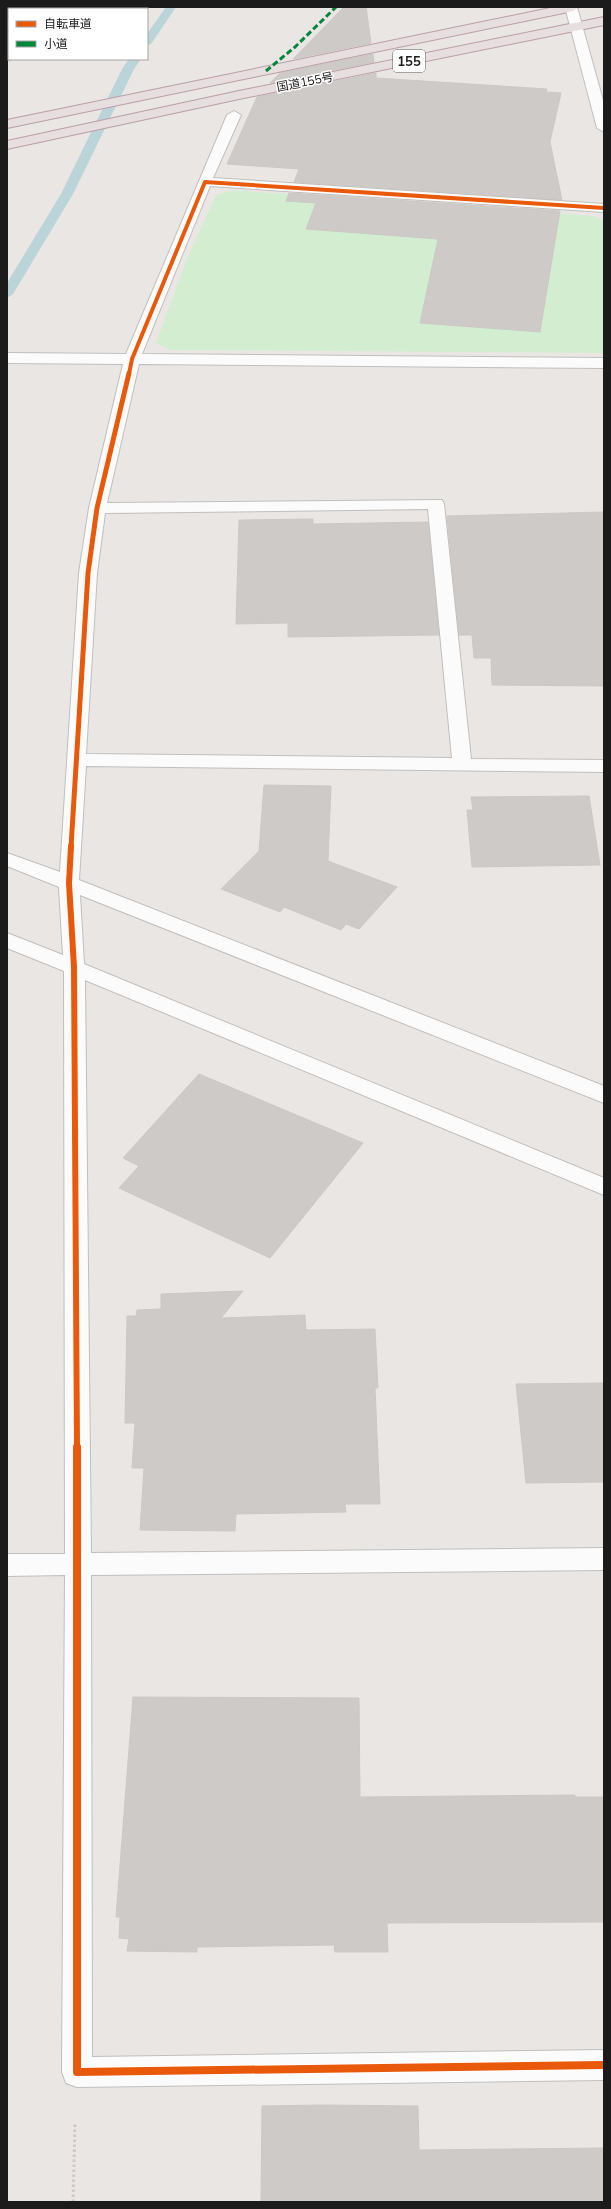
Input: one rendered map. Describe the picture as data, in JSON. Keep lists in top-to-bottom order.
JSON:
{
  "streets": {
    "highway": ["155", "国道155号"]
  },
  "legend": ["自転車道", "小道"]
}
